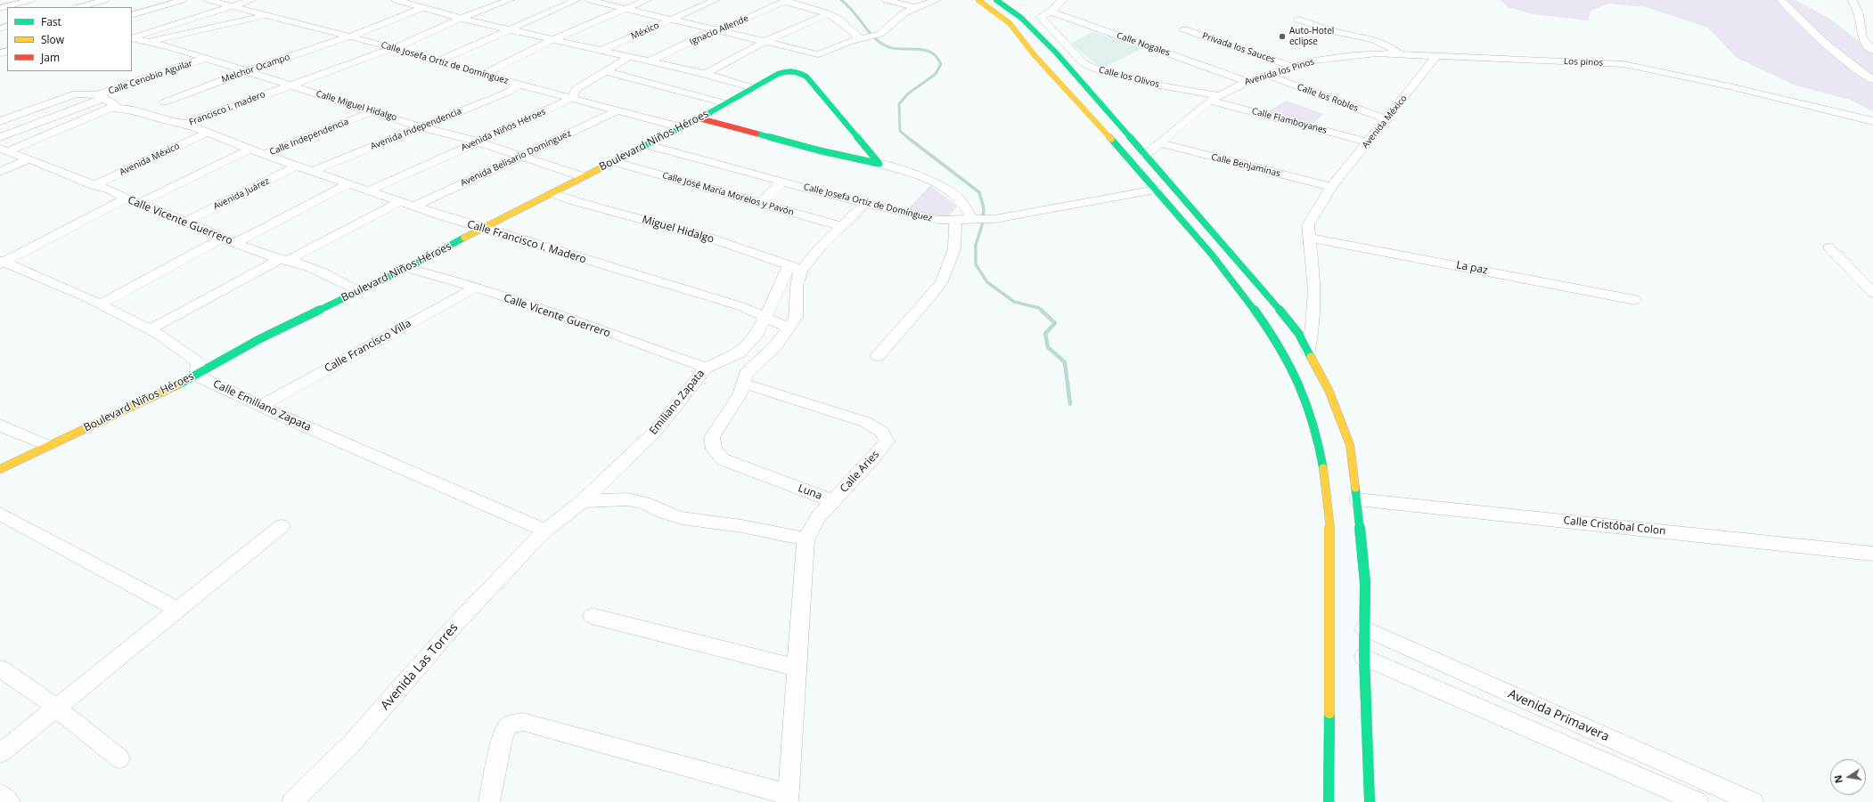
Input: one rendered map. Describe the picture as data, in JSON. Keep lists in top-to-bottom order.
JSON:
{
  "streets": {
    "main road": ["Boulevard Niños Héroes"],
    "street": [
      "Ignacio Allende",
      "México",
      "Calle Nogales",
      "Privada los Sauces",
      "Los pinos",
      "Calle Josefa Ortiz de Domínguez",
      "Melchor Ocampo",
      "Avenida los Pinos",
      "Calle Cenobio Aguilar",
      "Calle los Olivos",
      "Calle los Robles",
      "Calle Miguel Hidalgo",
      "Francisco i. madero",
      "Calle Flamboyanes",
      "Avenida México",
      "Avenida Independencia",
      "Avenida Niños Héroes",
      "Calle Independencia",
      "Avenida Belisario Domínguez",
      "Calle Benjaminas",
      "Avenida Juárez",
      "Calle José María Morelos y Pavón",
      "Calle Vicente Guerrero",
      "Miguel Hidalgo",
      "Calle Francisco I. Madero",
      "La paz",
      "Calle Francisco Villa",
      "Emiliano Zapata",
      "Calle Emiliano Zapata",
      "Calle Aries",
      "Luna",
      "Calle Cristóbal Colon",
      "Avenida Las Torres",
      "Avenida Primavera"
    ]
  },
  "crossings": [
    ["Ignacio Allende", "México"],
    ["México", "Avenida Niños Héroes"],
    ["México", "Boulevard Niños Héroes"],
    ["Calle Nogales", "Avenida los Pinos"],
    ["Privada los Sauces", "Avenida los Pinos"],
    ["Los pinos", "Avenida los Pinos"],
    ["Los pinos", "Avenida México"],
    ["Calle Josefa Ortiz de Domínguez", "Melchor Ocampo"],
    ["Calle Josefa Ortiz de Domínguez", "Francisco i. madero"],
    ["Calle Josefa Ortiz de Domínguez", "Avenida Independencia"],
    ["Calle Josefa Ortiz de Domínguez", "Avenida Niños Héroes"],
    ["Calle Josefa Ortiz de Domínguez", "Boulevard Niños Héroes"],
    ["Calle Josefa Ortiz de Domínguez", "Avenida Belisario Domínguez"],
    ["Melchor Ocampo", "Calle Miguel Hidalgo"],
    ["Avenida los Pinos", "Calle los Olivos"],
    ["Avenida los Pinos", "Calle los Robles"],
    ["Avenida los Pinos", "Calle Flamboyanes"],
    ["Avenida los Pinos", "Avenida México"],
    ["Avenida los Pinos", "Calle Benjaminas"],
    ["Calle Cenobio Aguilar", "Calle Miguel Hidalgo"],
    ["Calle los Olivos", "Calle Flamboyanes"],
    ["Calle los Robles", "Avenida México"],
    ["Calle Miguel Hidalgo", "Francisco i. madero"],
    ["Calle Miguel Hidalgo", "Avenida Independencia"],
    ["Calle Miguel Hidalgo", "Avenida Niños Héroes"],
    ["Calle Miguel Hidalgo", "Calle Independencia"],
    ["Calle Miguel Hidalgo", "Boulevard Niños Héroes"],
    ["Calle Miguel Hidalgo", "Avenida Belisario Domínguez"],
    ["Francisco i. madero", "Avenida México"],
    ["Francisco i. madero", "Calle Independencia"],
    ["Francisco i. madero", "Calle Francisco I. Madero"],
    ["Calle Flamboyanes", "Avenida México"],
    ["Avenida México", "Calle Benjaminas"],
    ["Avenida México", "Calle Vicente Guerrero"],
    ["Avenida México", "La paz"],
    ["Avenida Independencia", "Calle Francisco I. Madero"],
    ["Avenida Niños Héroes", "Calle Francisco I. Madero"],
    ["Calle Independencia", "Calle Francisco I. Madero"],
    ["Boulevard Niños Héroes", "Calle José María Morelos y Pavón"],
    ["Boulevard Niños Héroes", "Calle Vicente Guerrero"],
    ["Boulevard Niños Héroes", "Miguel Hidalgo"],
    ["Boulevard Niños Héroes", "Calle Francisco I. Madero"],
    ["Boulevard Niños Héroes", "Calle Emiliano Zapata"],
    ["Avenida Belisario Domínguez", "Calle Francisco I. Madero"],
    ["Avenida Juárez", "Calle Vicente Guerrero"],
    ["Avenida Juárez", "Calle Francisco I. Madero"],
    ["Calle Vicente Guerrero", "Calle Francisco Villa"],
    ["Calle Vicente Guerrero", "Emiliano Zapata"],
    ["Miguel Hidalgo", "Emiliano Zapata"],
    ["Miguel Hidalgo", "Luna"],
    ["Calle Francisco I. Madero", "Emiliano Zapata"],
    ["Calle Francisco I. Madero", "Luna"],
    ["Calle Francisco Villa", "Calle Emiliano Zapata"],
    ["Emiliano Zapata", "Calle Emiliano Zapata"],
    ["Emiliano Zapata", "Luna"],
    ["Emiliano Zapata", "Avenida Las Torres"],
    ["Calle Emiliano Zapata", "Avenida Las Torres"],
    ["Calle Aries", "Luna"]
  ],
  "places": ["Auto-Hotel eclipse"],
  "legend": ["Fast", "Slow", "Jam"],
  "north": "left"
}
